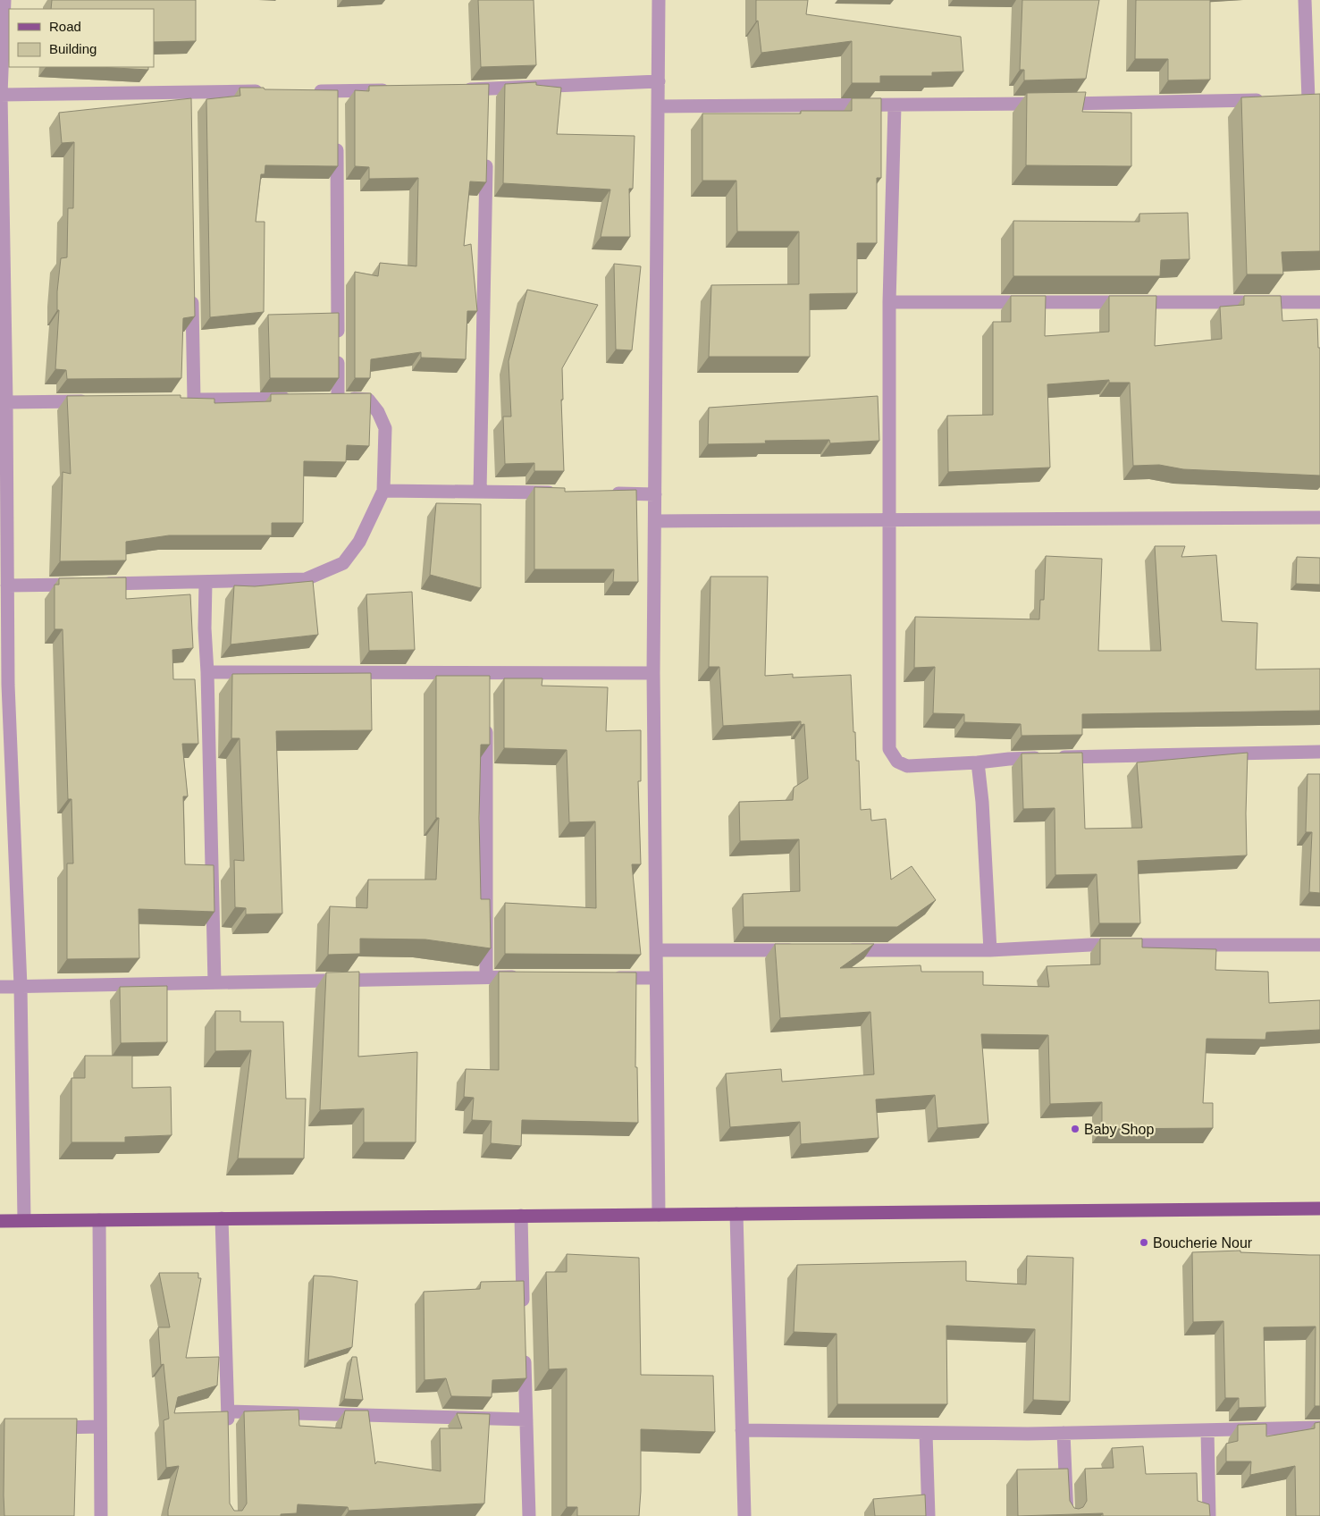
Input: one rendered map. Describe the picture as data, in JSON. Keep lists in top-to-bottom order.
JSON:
{
  "places": ["Baby Shop", "Boucherie Nour"],
  "legend": ["Road", "Building"]
}
